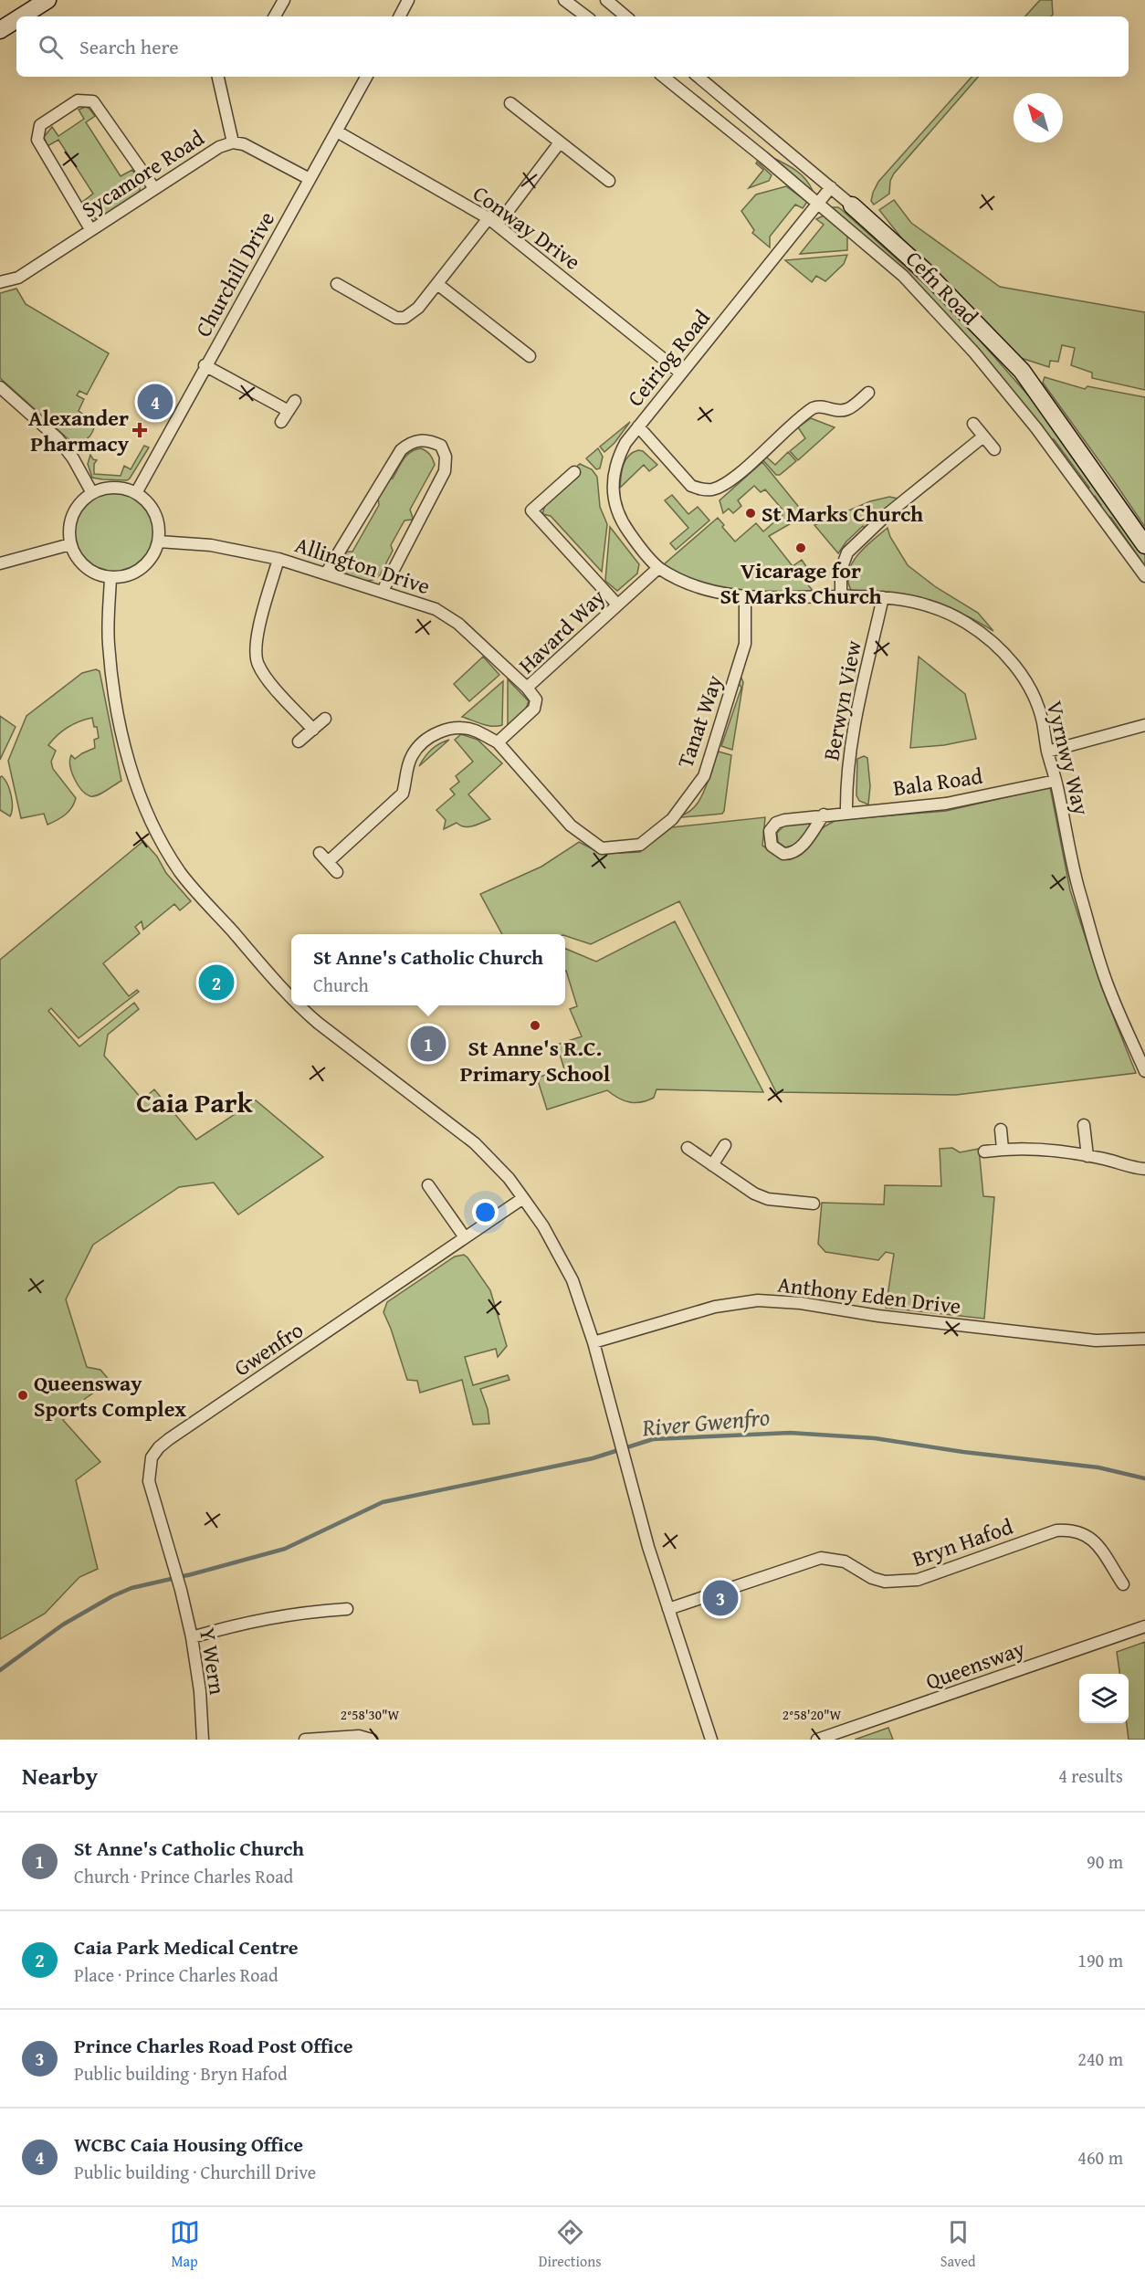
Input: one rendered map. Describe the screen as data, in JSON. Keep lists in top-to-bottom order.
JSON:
{
  "streets": {
    "street": [
      "Sycamore Road",
      "Conway Drive",
      "Churchill Drive",
      "Cefn Road",
      "Ceiriog Road",
      "Allington Drive",
      "Havard Way",
      "Berwyn View",
      "Tanat Way",
      "Vyrnwy Way",
      "Bala Road",
      "Anthony Eden Drive",
      "Gwenfro",
      "Bryn Hafod",
      "Y Wern",
      "Queensway"
    ]
  },
  "crossings": [
    ["Sycamore Road", "Churchill Drive"],
    ["Conway Drive", "Churchill Drive"],
    ["Conway Drive", "Ceiriog Road"],
    ["Churchill Drive", "Allington Drive"],
    ["Cefn Road", "Ceiriog Road"],
    ["Ceiriog Road", "Havard Way"],
    ["Ceiriog Road", "Vyrnwy Way"],
    ["Allington Drive", "Havard Way"],
    ["Havard Way", "Tanat Way"],
    ["Havard Way", "Vyrnwy Way"],
    ["Berwyn View", "Vyrnwy Way"],
    ["Berwyn View", "Bala Road"],
    ["Tanat Way", "Vyrnwy Way"],
    ["Vyrnwy Way", "Bala Road"],
    ["Gwenfro", "Y Wern"]
  ],
  "districts": ["Caia Park"],
  "water": ["River Gwenfro"],
  "places": {
    "health": ["Alexander Pharmacy"],
    "other": [
      "St Marks Church",
      "Vicarage for St Marks Church",
      "St Anne's R.C. Primary School",
      "Queensway Sports Complex"
    ]
  },
  "north": "top left",
  "page": {
    "search": "Search here",
    "pins": [
      "4",
      "2",
      "1",
      "3"
    ],
    "popup": ["St Anne's Catholic Church", "Church"],
    "heading": ["Nearby", "4 results"],
    "list": [
      {
        "mark": "1",
        "name": "St Anne's Catholic Church",
        "note": "Church · Prince Charles Road",
        "value": "90 m"
      },
      {
        "mark": "2",
        "name": "Caia Park Medical Centre",
        "note": "Place · Prince Charles Road",
        "value": "190 m"
      },
      {
        "mark": "3",
        "name": "Prince Charles Road Post Office",
        "note": "Public building · Bryn Hafod",
        "value": "240 m"
      },
      {
        "mark": "4",
        "name": "WCBC Caia Housing Office",
        "note": "Public building · Churchill Drive",
        "value": "460 m"
      }
    ],
    "nav": ["Map", "Directions", "Saved"]
  },
  "coordinates": ["2°58'30\"W", "2°58'20\"W"]
}
